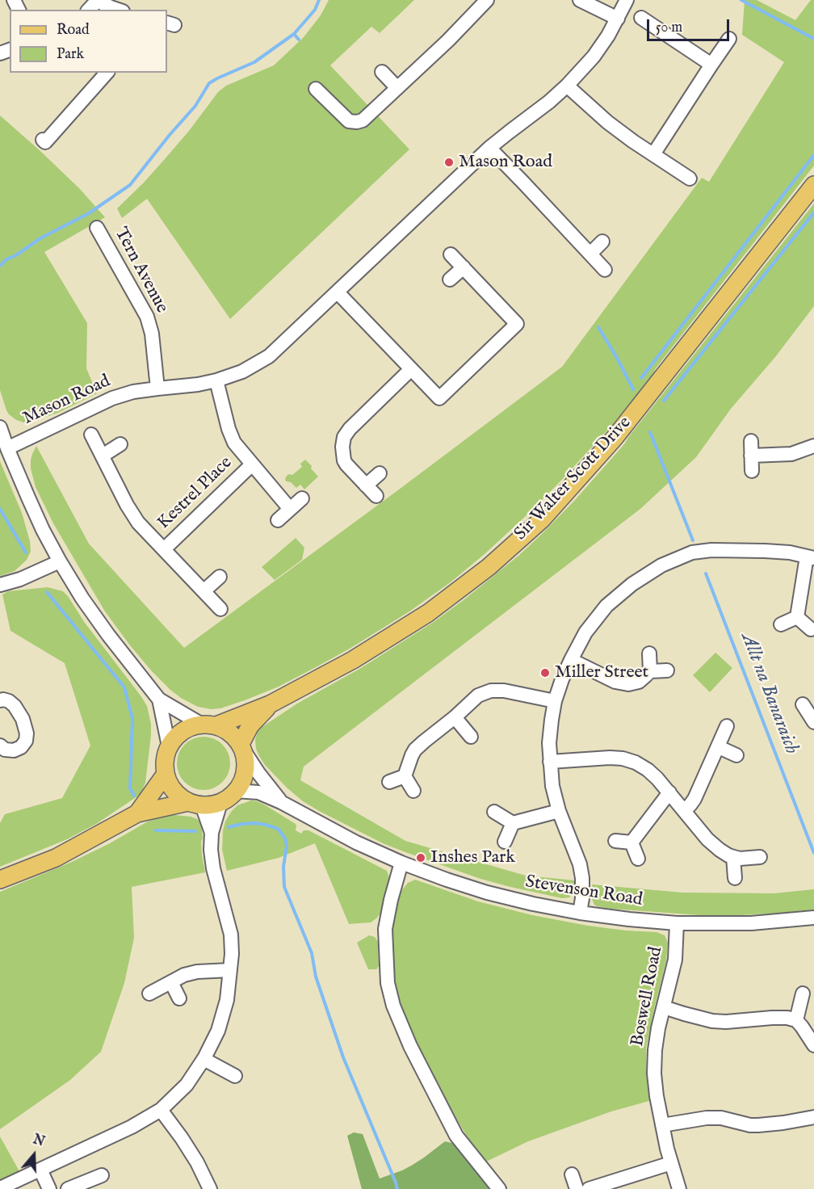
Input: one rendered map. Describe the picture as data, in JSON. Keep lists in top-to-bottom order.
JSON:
{
  "streets": {
    "main road": ["Sir Walter Scott Drive"],
    "street": [
      "Tern Avenue",
      "Mason Road",
      "Kestrel Place",
      "Stevenson Road",
      "Boswell Road"
    ]
  },
  "crossings": [
    ["Tern Avenue", "Mason Road"],
    ["Mason Road", "Kestrel Place"],
    ["Sir Walter Scott Drive", "Stevenson Road"],
    ["Stevenson Road", "Boswell Road"]
  ],
  "water": ["Allt na Banaraich"],
  "places": ["Mason Road", "Miller Street", "Inshes Park"],
  "legend": ["Road", "Park"],
  "scale_bar": "50 m",
  "north": "top"
}
